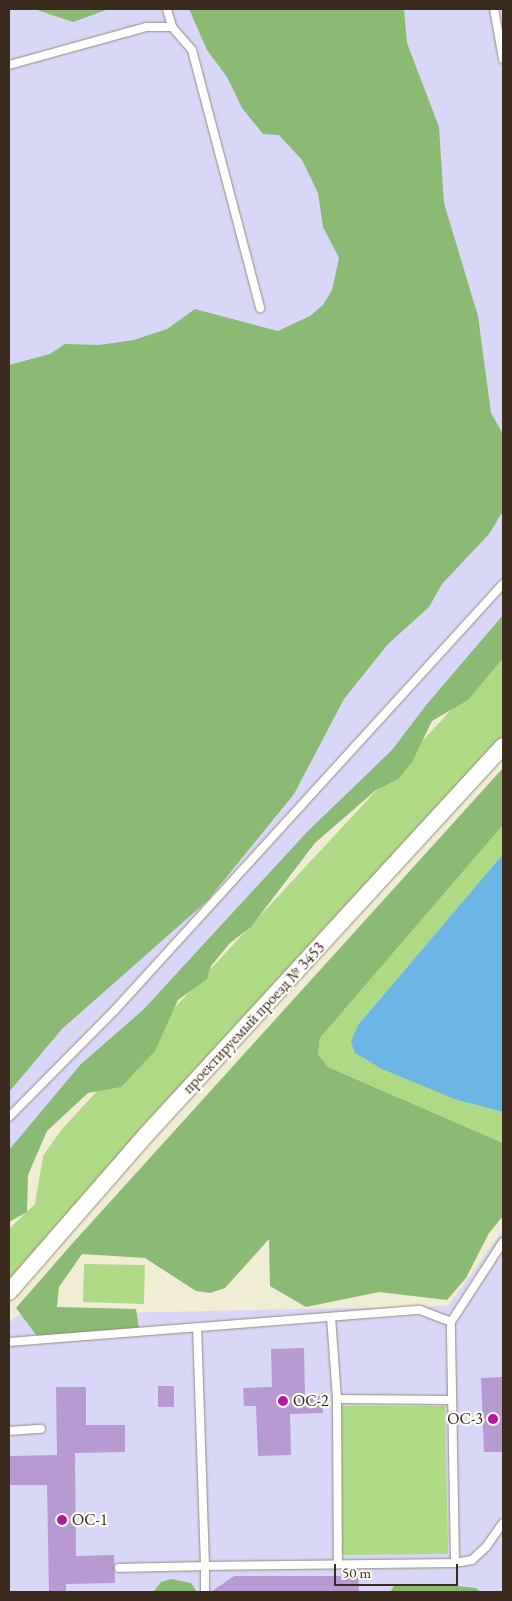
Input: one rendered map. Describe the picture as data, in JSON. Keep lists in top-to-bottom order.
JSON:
{
  "streets": {
    "street": ["проектируемый проезд № 3453"]
  },
  "places": ["ОС-2", "ОС-3", "ОС-1"],
  "scale_bar": "50 m"
}
